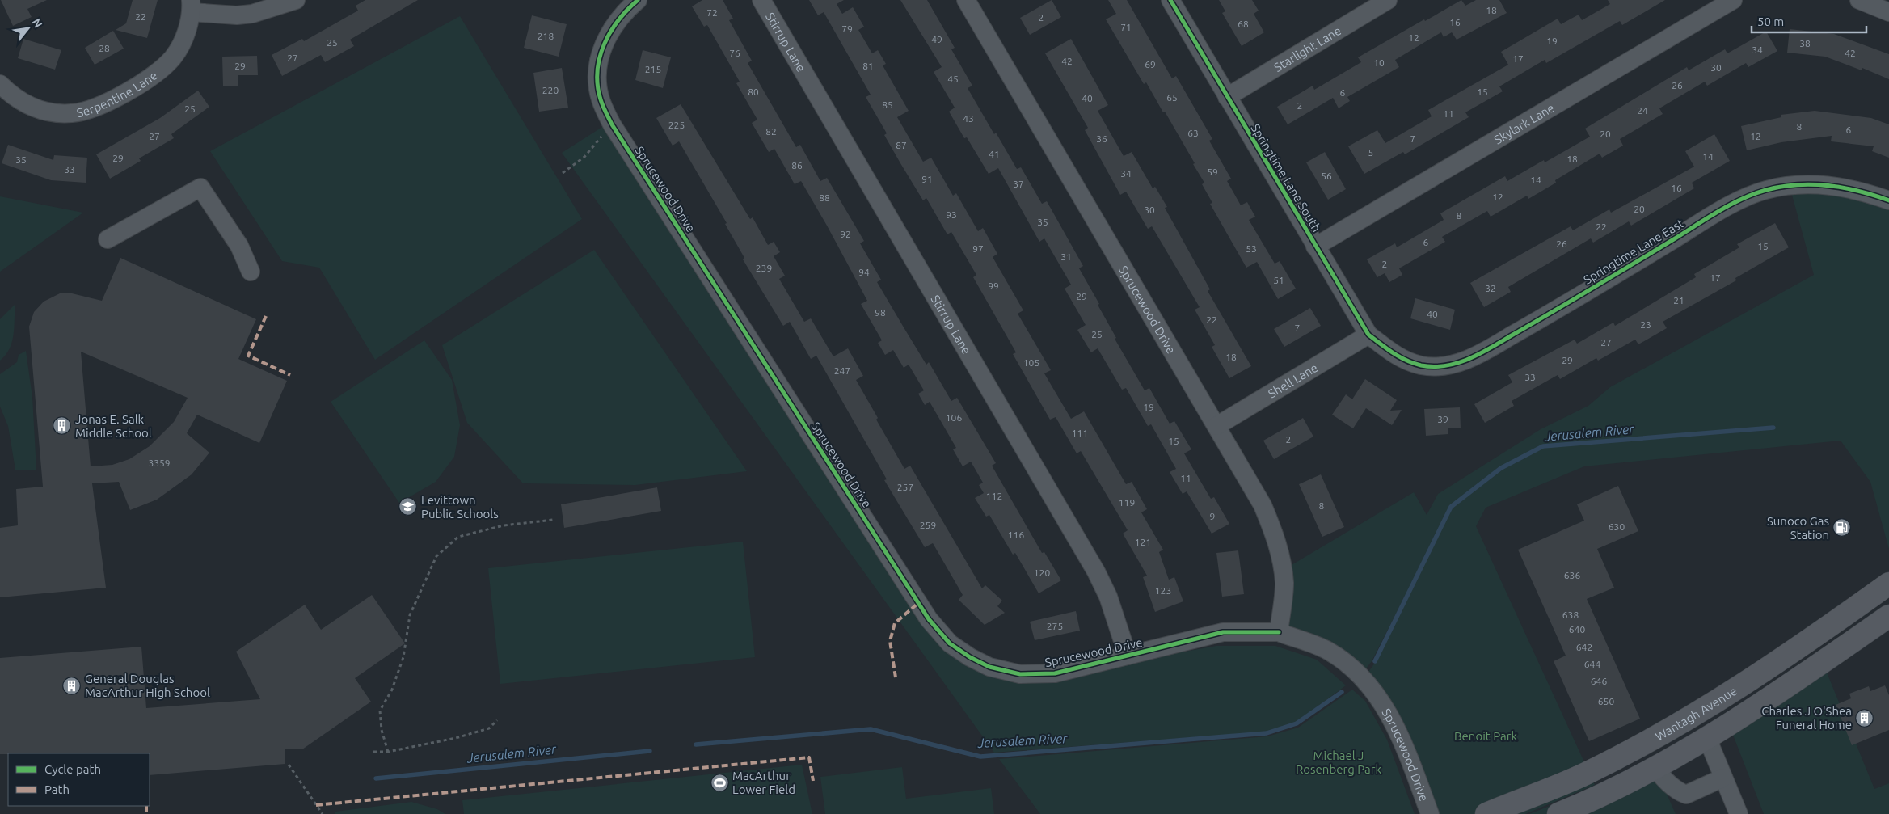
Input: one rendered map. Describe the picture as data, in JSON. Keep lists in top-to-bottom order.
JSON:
{
  "streets": {
    "main road": ["Wantagh Avenue"],
    "street": [
      "Stirrup Lane",
      "Starlight Lane",
      "Serpentine Lane",
      "Skylark Lane",
      "Springtime Lane South",
      "Sprucewood Drive",
      "Springtime Lane East",
      "Shell Lane"
    ]
  },
  "crossings": [
    ["Stirrup Lane", "Sprucewood Drive"],
    ["Starlight Lane", "Springtime Lane South"],
    ["Skylark Lane", "Springtime Lane South"],
    ["Springtime Lane South", "Springtime Lane East"],
    ["Springtime Lane South", "Shell Lane"],
    ["Sprucewood Drive", "Shell Lane"]
  ],
  "water": ["Jerusalem River"],
  "parks": ["Benoit Park", "Michael J Rosenberg Park"],
  "places": {
    "building": ["Jonas E. Salk Middle School", "General Douglas MacArthur High School", "Charles J O'Shea Funeral Home"],
    "school or university": ["Levittown Public Schools"],
    "fuel station": ["Sunoco Gas Station"],
    "sports": ["MacArthur Lower Field"]
  },
  "house_numbers": [
    "18",
    "72",
    "22",
    "2",
    "16",
    "68",
    "71",
    "79",
    "218",
    "12",
    "49",
    "19",
    "25",
    "38",
    "28",
    "34",
    "76",
    "42",
    "27",
    "17",
    "42",
    "10",
    "69",
    "29",
    "81",
    "30",
    "215",
    "45",
    "26",
    "220",
    "80",
    "15",
    "6",
    "65",
    "40",
    "85",
    "2",
    "25",
    "24",
    "11",
    "43",
    "225",
    "8",
    "6",
    "82",
    "63",
    "20",
    "27",
    "12",
    "36",
    "7",
    "87",
    "5",
    "41",
    "14",
    "29",
    "18",
    "35",
    "86",
    "33",
    "59",
    "34",
    "56",
    "91",
    "14",
    "37",
    "16",
    "12",
    "88",
    "20",
    "30",
    "93",
    "8",
    "35",
    "22",
    "92",
    "6",
    "26",
    "15",
    "97",
    "53",
    "31",
    "2",
    "239",
    "94",
    "17",
    "51",
    "99",
    "32",
    "29",
    "21",
    "98",
    "40",
    "22",
    "23",
    "7",
    "25",
    "27",
    "18",
    "29",
    "105",
    "247",
    "33",
    "19",
    "106",
    "39",
    "111",
    "2",
    "15",
    "3359",
    "11",
    "257",
    "112",
    "119",
    "8",
    "9",
    "259",
    "630",
    "116",
    "121",
    "120",
    "636",
    "123",
    "638",
    "275",
    "640",
    "642",
    "644",
    "646",
    "650"
  ],
  "legend": ["Cycle path", "Path"],
  "scale_bar": "50 m",
  "north": "top right"
}
